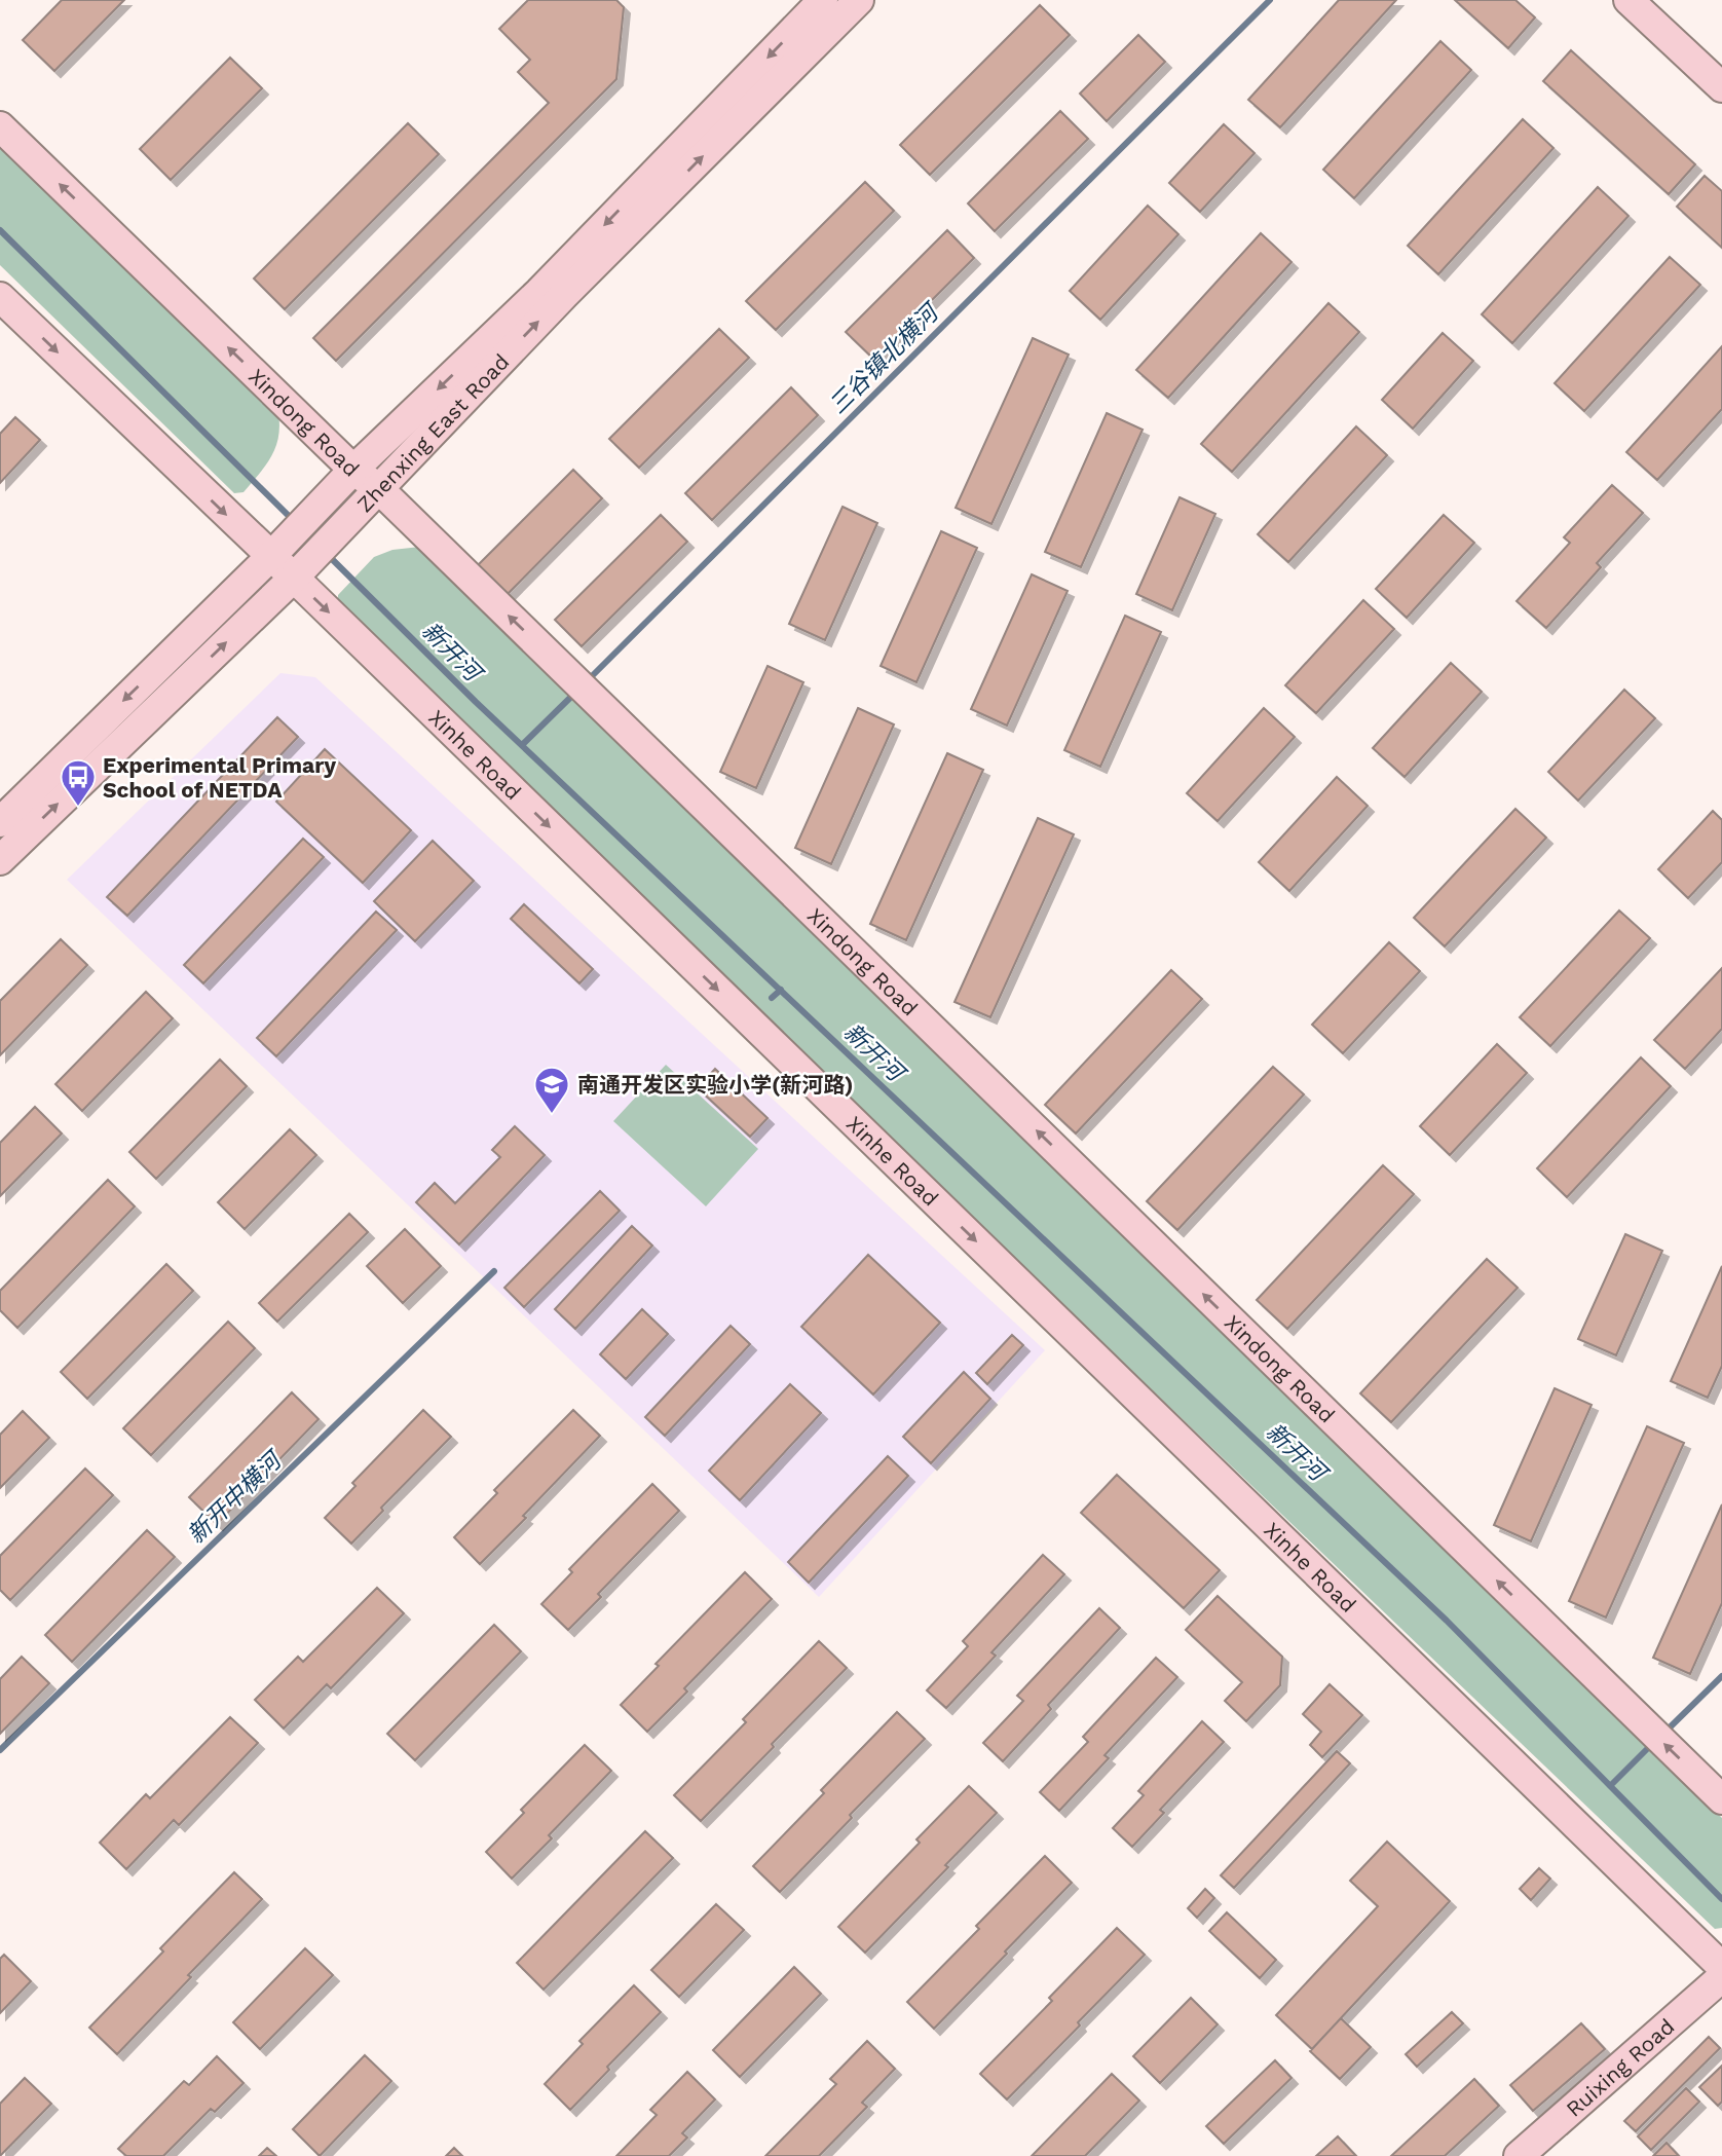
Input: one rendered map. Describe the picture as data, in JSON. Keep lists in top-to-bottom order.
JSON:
{
  "streets": {
    "street": [
      "Xindong Road",
      "Zhenxing East Road",
      "Xinhe Road",
      "Ruixing Road"
    ]
  },
  "crossings": [
    ["Xindong Road", "Zhenxing East Road"],
    ["Zhenxing East Road", "Xinhe Road"]
  ],
  "one_way": ["Xindong Road", "Xinhe Road"],
  "water": ["三谷镇北横河", "新开河", "新开中横河"],
  "places": {
    "bus stop": ["Experimental Primary School of NETDA"],
    "school or university": ["南通开发区实验小学(新河路)"]
  }
}
